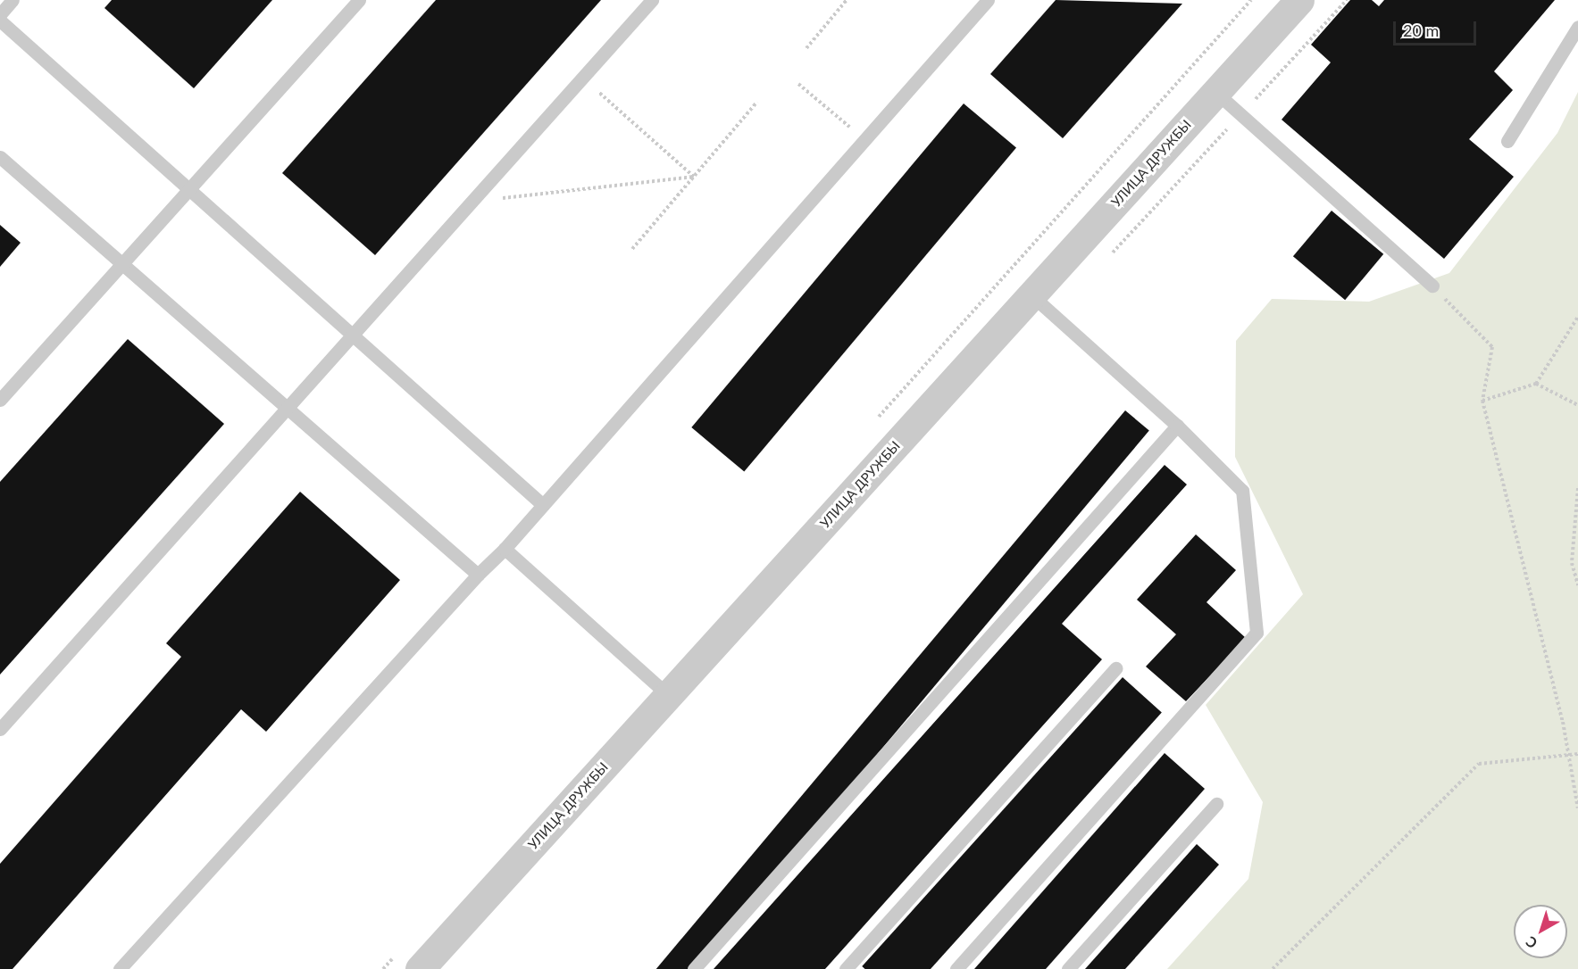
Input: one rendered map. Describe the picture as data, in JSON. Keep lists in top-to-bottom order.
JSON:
{
  "streets": {
    "street": ["УЛИЦА ДРУЖБЫ"]
  },
  "scale_bar": "20 m",
  "north": "bottom left"
}
